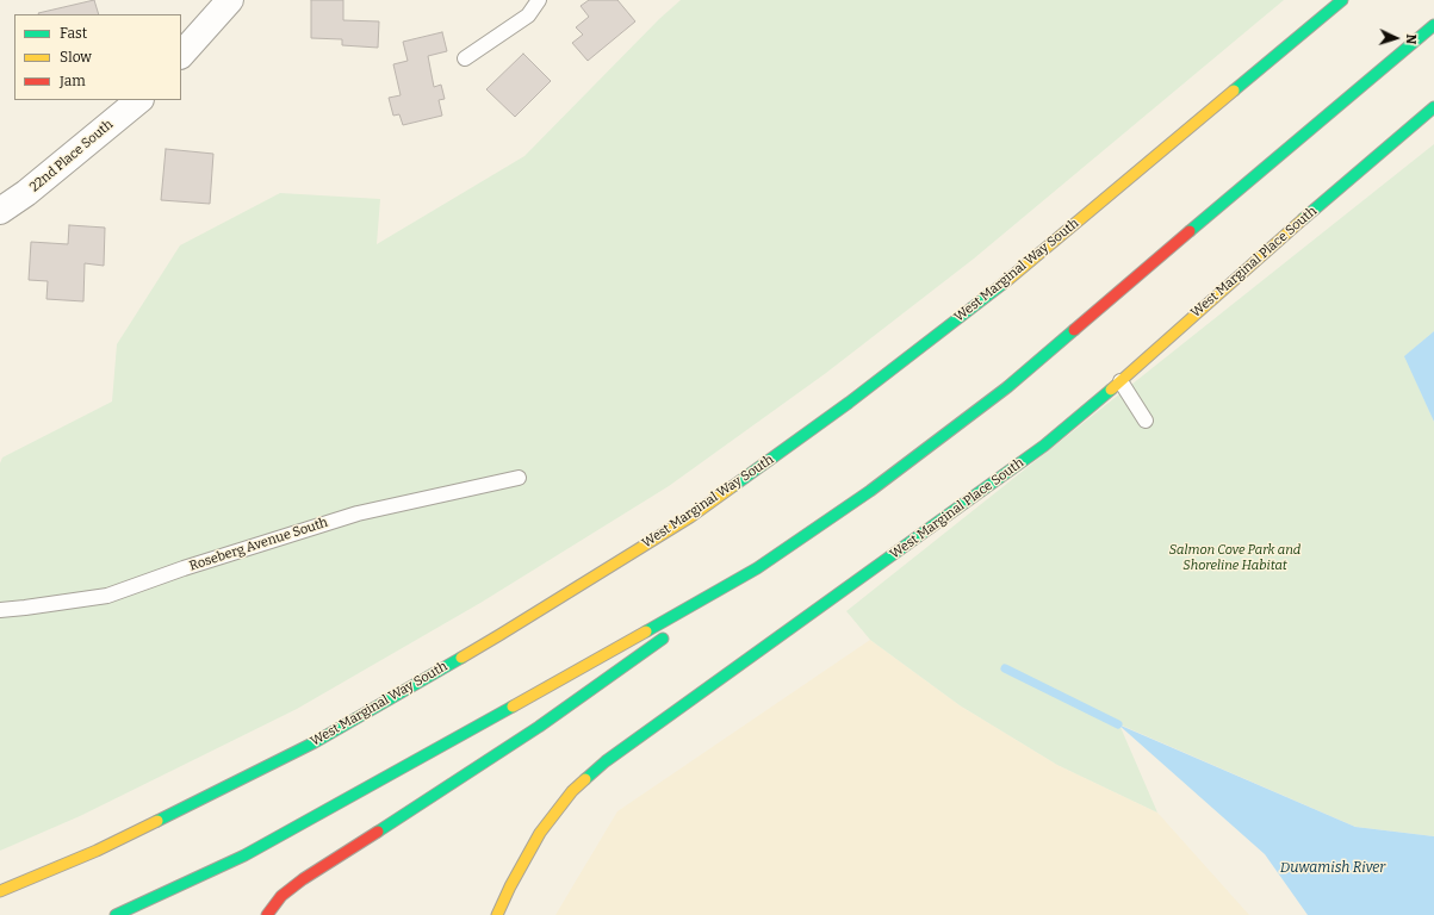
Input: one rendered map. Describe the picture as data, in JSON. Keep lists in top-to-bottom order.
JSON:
{
  "streets": {
    "main road": ["West Marginal Place South", "West Marginal Way South"],
    "street": ["22nd Place South"],
    "lane": ["Roseberg Avenue South"]
  },
  "water": ["Duwamish River"],
  "parks": ["Salmon Cove Park and Shoreline Habitat"],
  "legend": ["Fast", "Slow", "Jam"],
  "north": "right"
}
